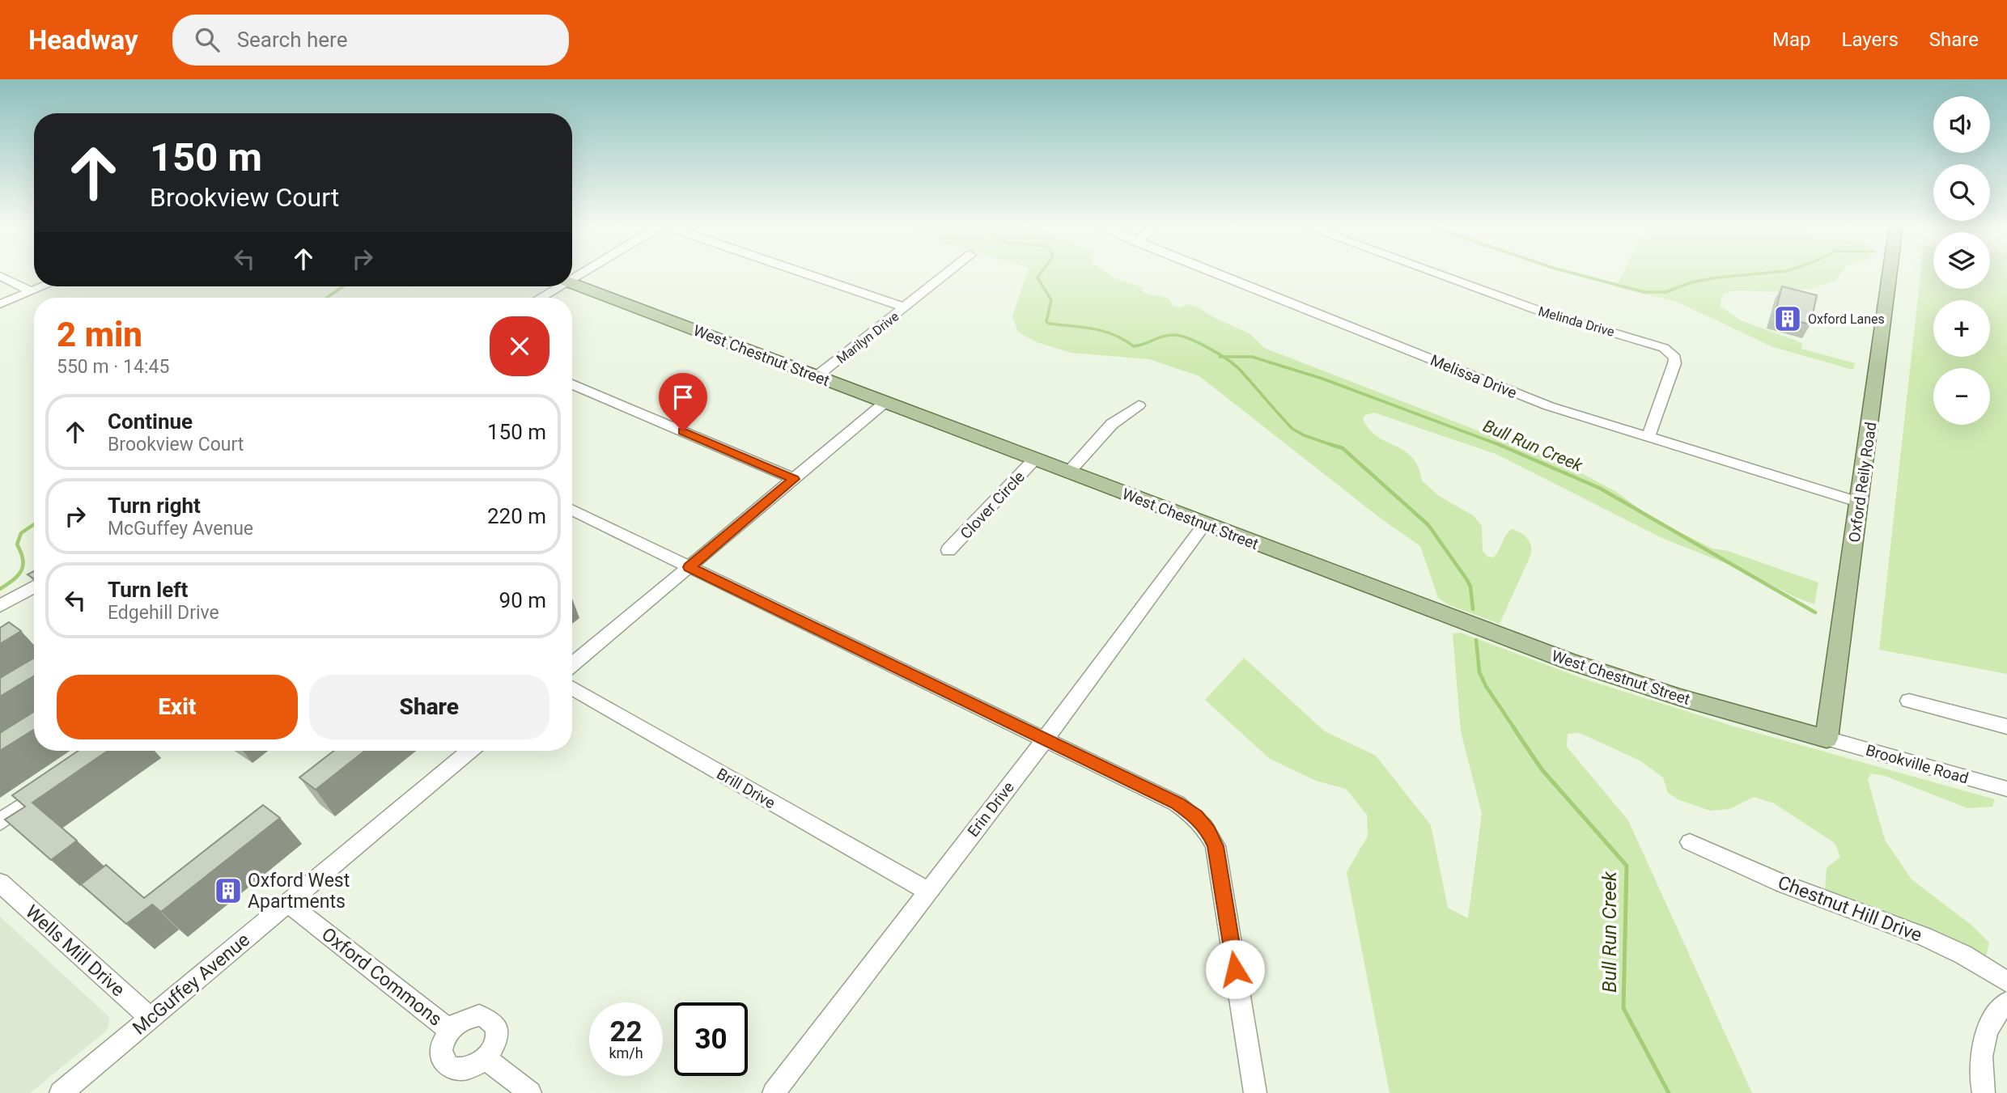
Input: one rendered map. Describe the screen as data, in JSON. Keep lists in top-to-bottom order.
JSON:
{
  "streets": {
    "main road": ["West Chestnut Street", "Oxford Reily Road"],
    "street": [
      "Melinda Drive",
      "Marilyn Drive",
      "Melissa Drive",
      "Clover Circle",
      "Brookville Road",
      "Brill Drive",
      "Erin Drive",
      "Chestnut Hill Drive",
      "Wells Mill Drive",
      "Oxford Commons",
      "McGuffey Avenue"
    ]
  },
  "crossings": [
    ["Melinda Drive", "Melissa Drive"],
    ["Marilyn Drive", "West Chestnut Street"],
    ["West Chestnut Street", "Oxford Reily Road"],
    ["West Chestnut Street", "Clover Circle"],
    ["West Chestnut Street", "Brookville Road"],
    ["West Chestnut Street", "Erin Drive"],
    ["Melissa Drive", "Oxford Reily Road"],
    ["Oxford Reily Road", "Brookville Road"],
    ["Brill Drive", "Erin Drive"],
    ["Wells Mill Drive", "McGuffey Avenue"],
    ["Oxford Commons", "McGuffey Avenue"]
  ],
  "water": ["Bull Run Creek"],
  "places": {
    "building": ["Oxford Lanes", "Oxford West Apartments"]
  },
  "page": {
    "header": "Headway",
    "search": "Search here",
    "nav": ["Map", "Layers", "Share"],
    "map_buttons": ["+", "−"],
    "turn": ["150 m", "Brookview Court"],
    "heading": ["2 min", "550 m · 14:45"],
    "list": [
      {
        "name": "Continue",
        "note": "Brookview Court",
        "value": "150 m"
      },
      {
        "name": "Turn right",
        "note": "McGuffey Avenue",
        "value": "220 m"
      },
      {
        "name": "Turn left",
        "note": "Edgehill Drive",
        "value": "90 m"
      }
    ],
    "buttons": ["Exit", "Share"],
    "speed": "22 km/h",
    "limit": "30"
  }
}
